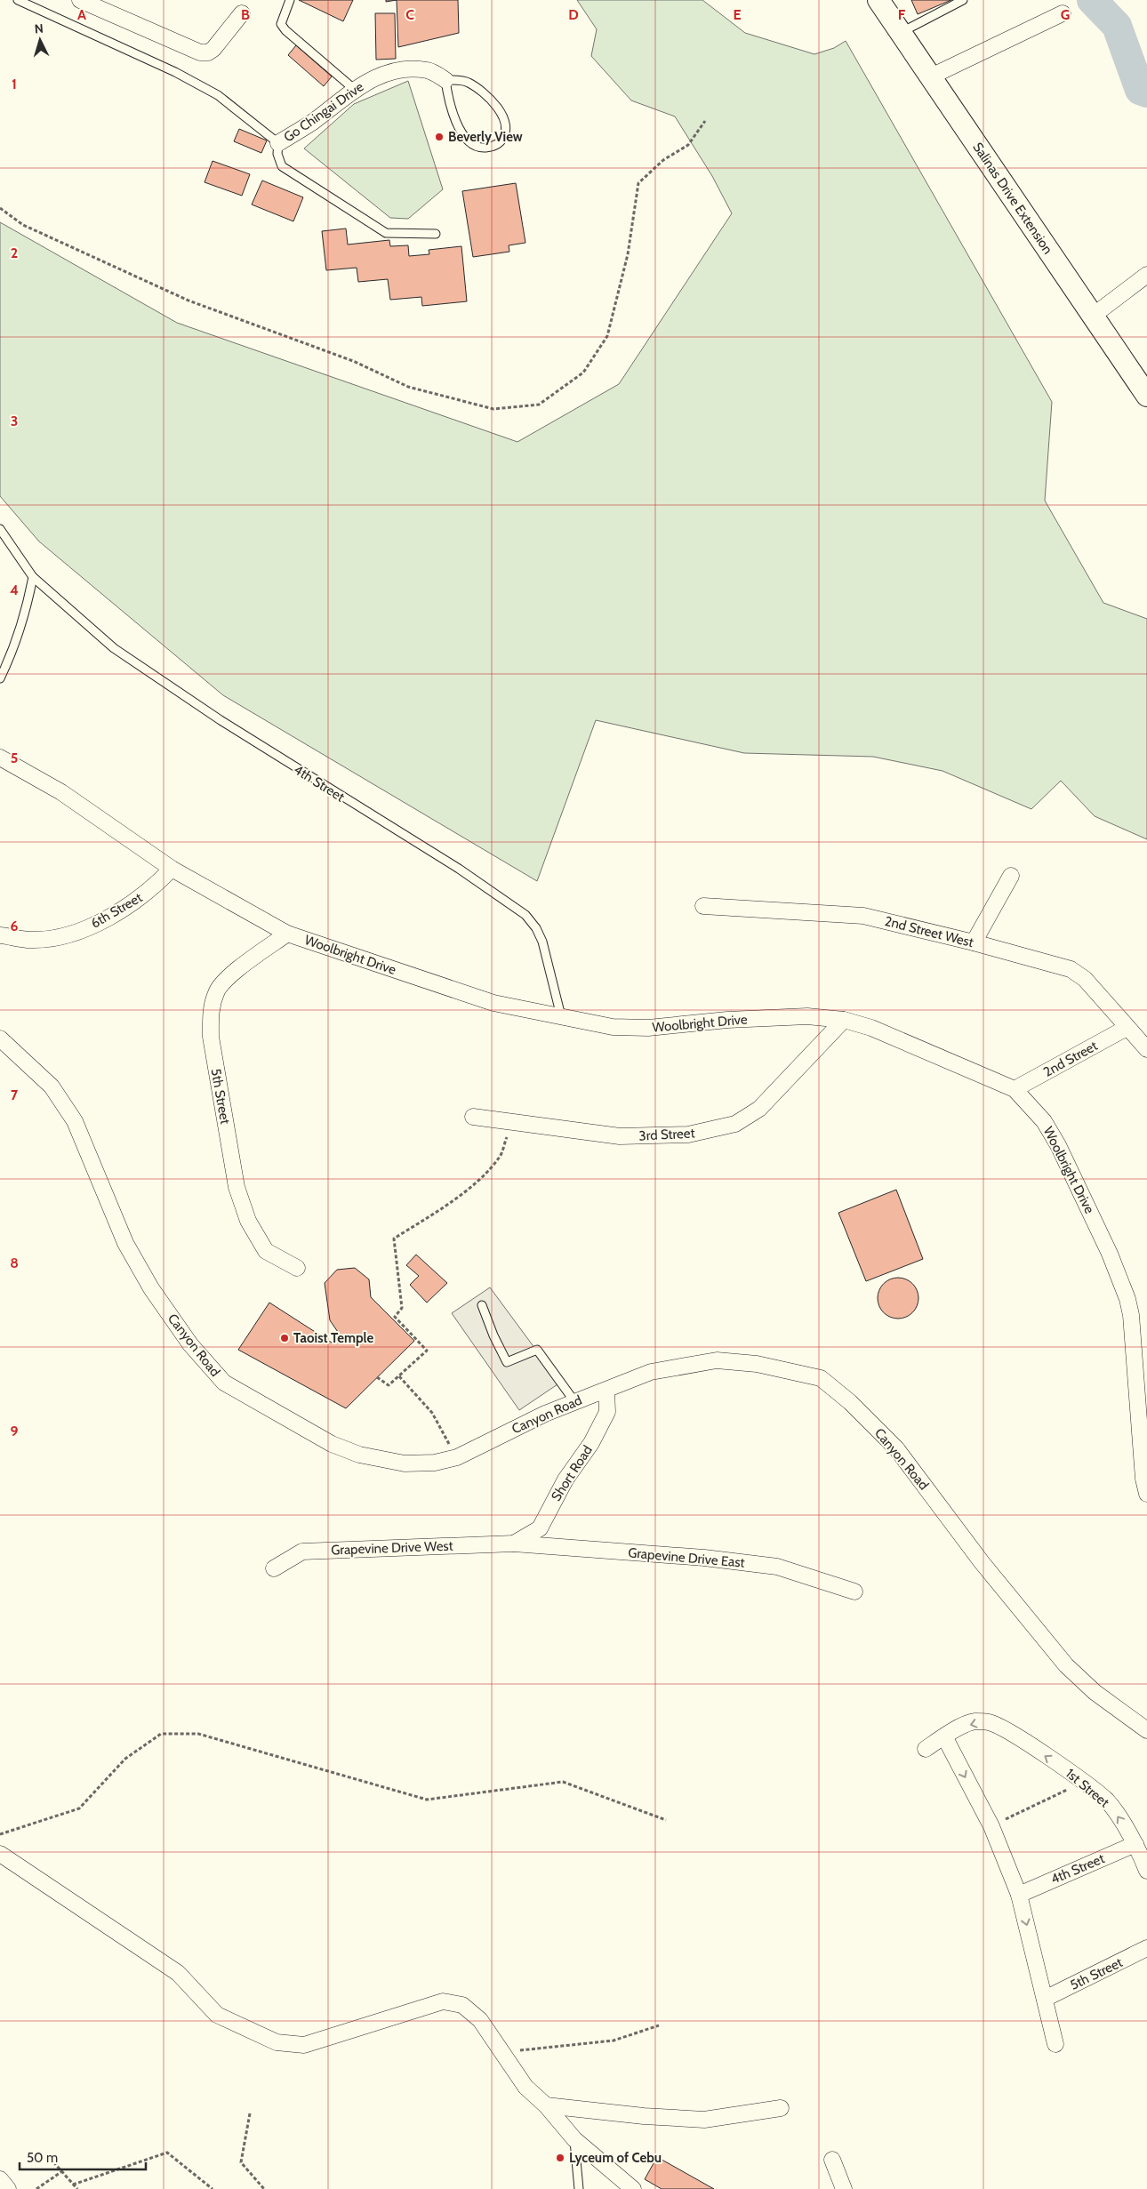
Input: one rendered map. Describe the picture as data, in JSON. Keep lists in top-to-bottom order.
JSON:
{
  "streets": {
    "street": [
      "Go Chingai Drive",
      "Salinas Drive Extension",
      "4th Street",
      "6th Street",
      "2nd Street West",
      "Woolbright Drive",
      "2nd Street",
      "5th Street",
      "3rd Street",
      "Canyon Road",
      "Short Road",
      "Grapevine Drive West",
      "Grapevine Drive East",
      "1st Street"
    ]
  },
  "crossings": [
    ["4th Street", "Woolbright Drive"],
    ["4th Street", "1st Street"],
    ["6th Street", "Woolbright Drive"],
    ["2nd Street West", "2nd Street"],
    ["Woolbright Drive", "2nd Street"],
    ["Woolbright Drive", "5th Street"],
    ["Woolbright Drive", "3rd Street"],
    ["Canyon Road", "Short Road"],
    ["Short Road", "Grapevine Drive West"],
    ["Short Road", "Grapevine Drive East"],
    ["Grapevine Drive West", "Grapevine Drive East"]
  ],
  "one_way": ["1st Street"],
  "places": ["Beverly View", "Taoist Temple", "Lyceum of Cebu"],
  "scale_bar": "50 m",
  "north": "top",
  "grid": {
    "columns": [
      "A",
      "B",
      "C",
      "D",
      "E",
      "F",
      "G"
    ],
    "rows": [
      "1",
      "2",
      "3",
      "4",
      "5",
      "6",
      "7",
      "8",
      "9"
    ]
  }
}
